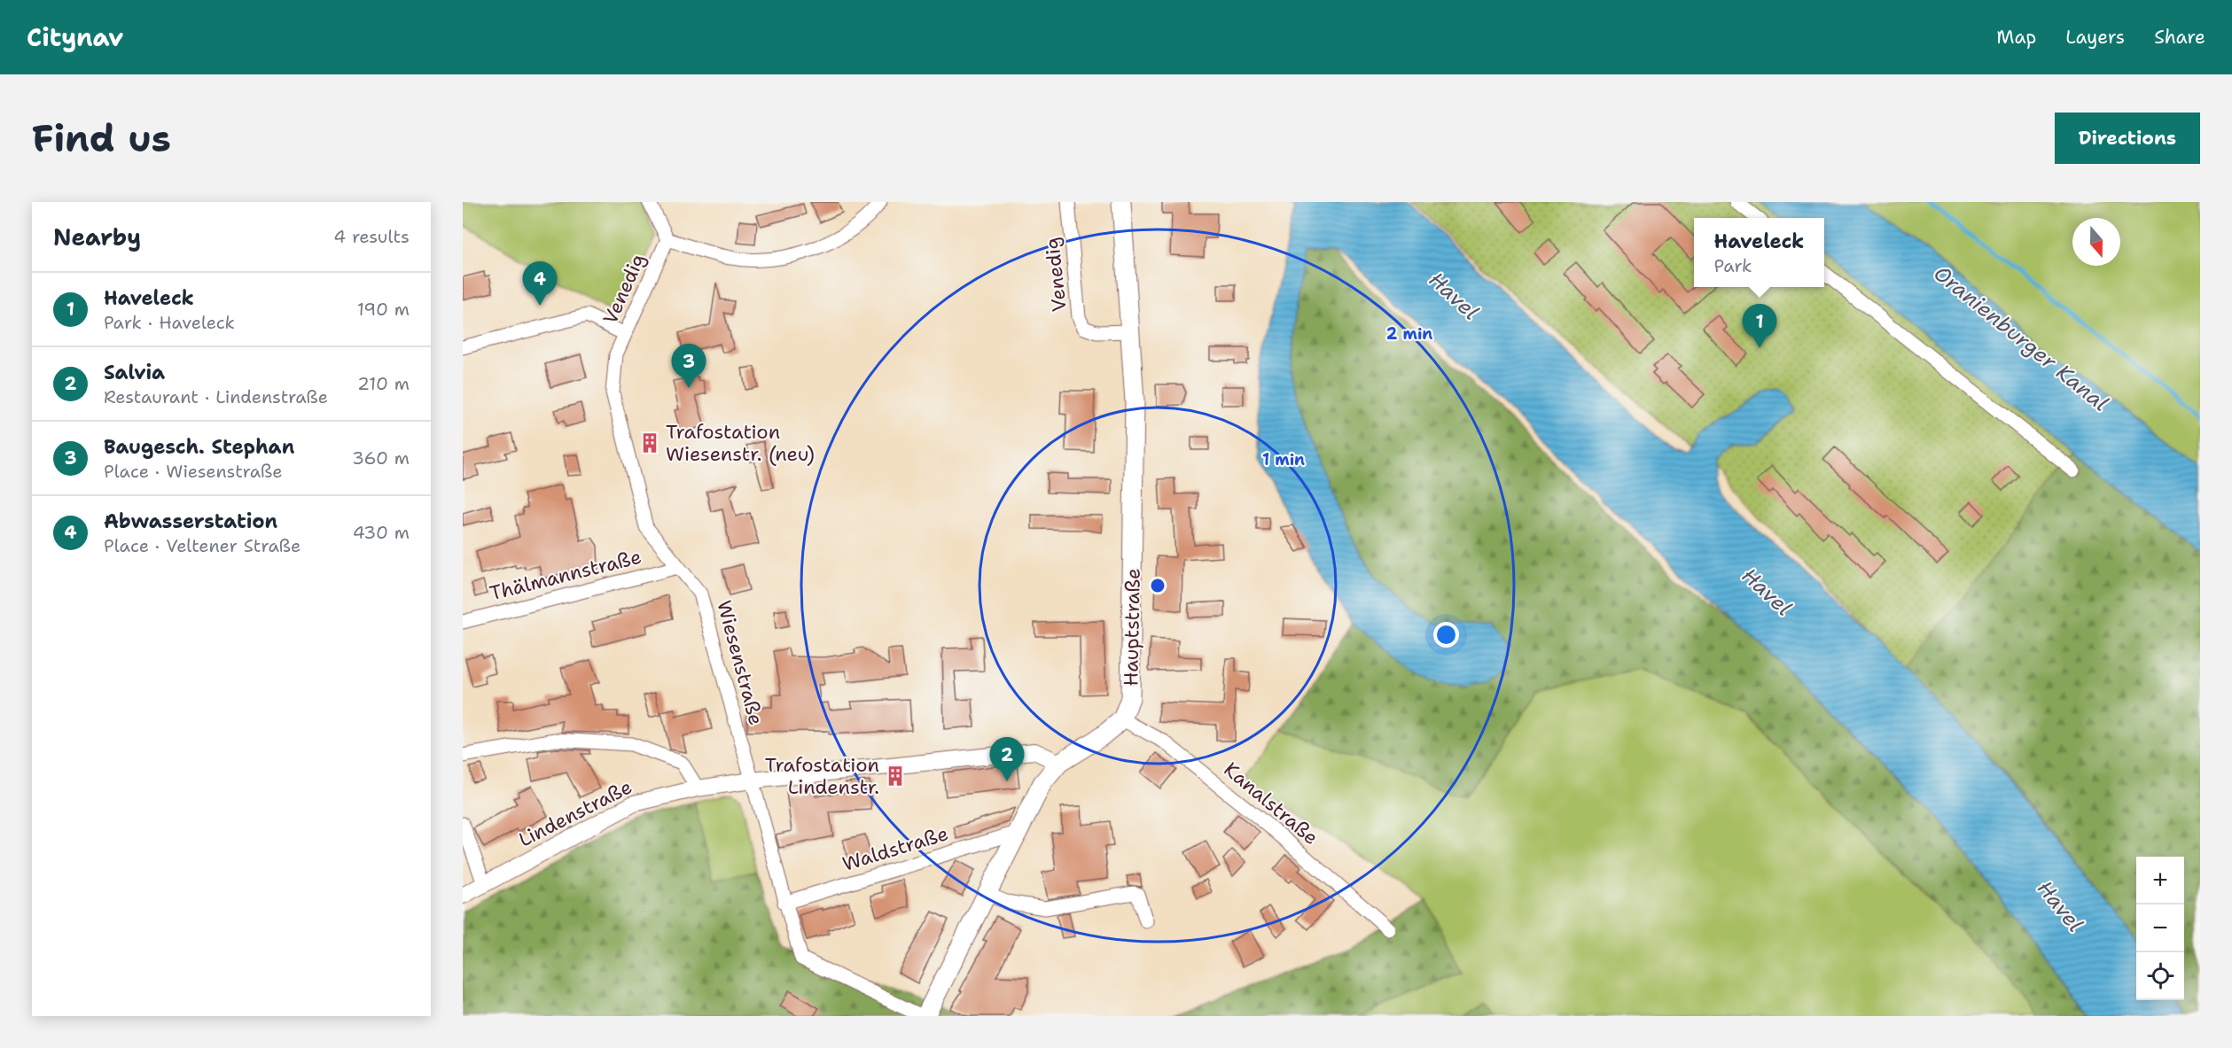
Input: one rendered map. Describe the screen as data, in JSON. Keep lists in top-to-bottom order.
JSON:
{
  "streets": {
    "main road": ["Hauptstraße"],
    "street": [
      "Venedig",
      "Thälmannstraße",
      "Wiesenstraße",
      "Kanalstraße",
      "Lindenstraße",
      "Waldstraße"
    ]
  },
  "crossings": [
    ["Venedig", "Hauptstraße"],
    ["Venedig", "Wiesenstraße"],
    ["Thälmannstraße", "Wiesenstraße"],
    ["Hauptstraße", "Kanalstraße"],
    ["Wiesenstraße", "Lindenstraße"]
  ],
  "water": ["Havel", "Oranienburger Kanal"],
  "places": {
    "building": ["Trafostation Wiesenstr. (neu)", "Trafostation Lindenstr."]
  },
  "north": "bottom",
  "page": {
    "header": "Citynav",
    "nav": ["Map", "Layers", "Share"],
    "buttons": "Directions",
    "title": "Find us",
    "heading": ["Nearby", "4 results"],
    "popup": ["Haveleck", "Park"],
    "pins": [
      "4",
      "1",
      "3",
      "2"
    ],
    "list": [
      {
        "mark": "1",
        "name": "Haveleck",
        "note": "Park · Haveleck",
        "value": "190 m"
      },
      {
        "mark": "2",
        "name": "Salvia",
        "note": "Restaurant · Lindenstraße",
        "value": "210 m"
      },
      {
        "mark": "3",
        "name": "Baugesch. Stephan",
        "note": "Place · Wiesenstraße",
        "value": "360 m"
      },
      {
        "mark": "4",
        "name": "Abwasserstation",
        "note": "Place · Veltener Straße",
        "value": "430 m"
      }
    ],
    "map_buttons": ["+", "−"]
  },
  "rings": ["2 min", "1 min"]
}
